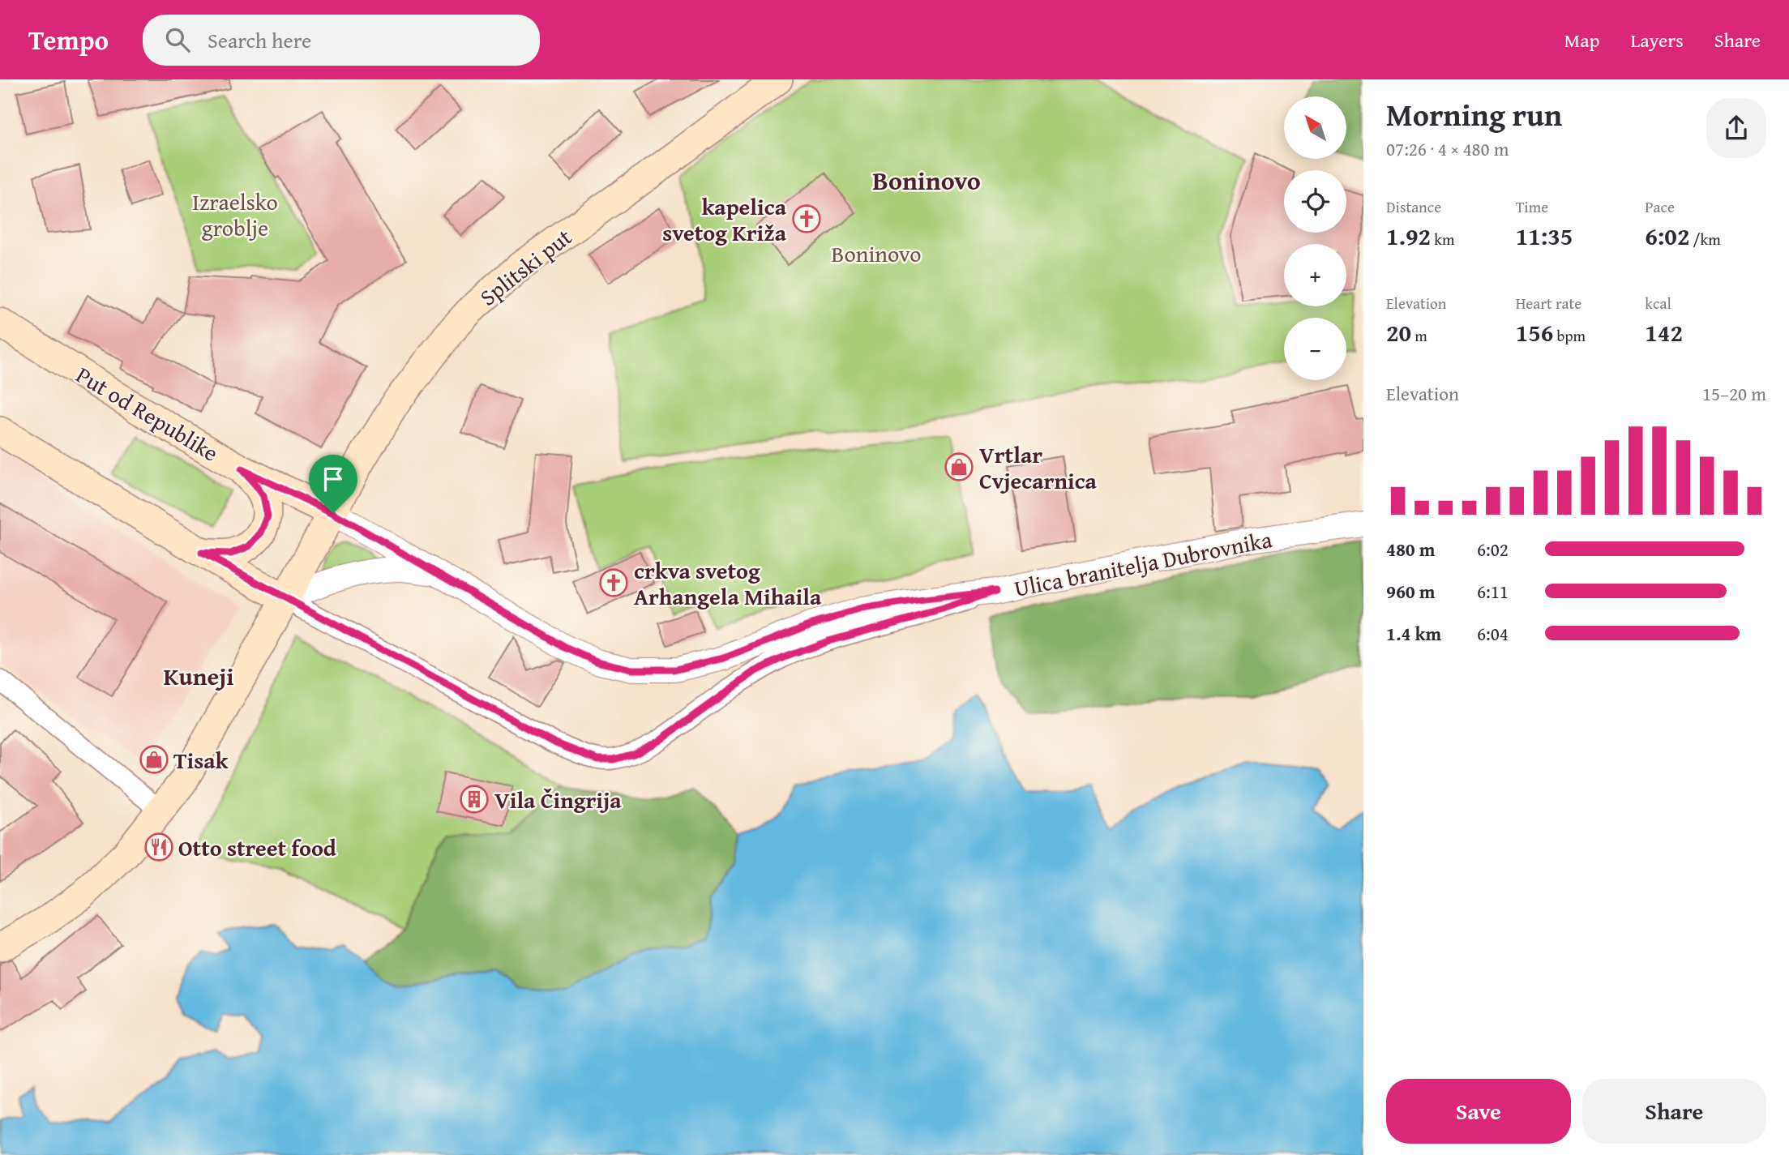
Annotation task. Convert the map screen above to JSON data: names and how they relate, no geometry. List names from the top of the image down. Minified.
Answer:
{"streets":{"main road":["Splitski put","Put od Republike"],"street":["Ulica branitelja Dubrovnika"]},"crossings":[["Splitski put","Put od Republike"],["Splitski put","Ulica branitelja Dubrovnika"],["Put od Republike","Ulica branitelja Dubrovnika"]],"districts":["Boninovo","Kuneji"],"parks":["Izraelsko groblje","Boninovo"],"places":{"church":["kapelica svetog Križa","crkva svetog Arhangela Mihaila"],"shop":["Vrtlar Cvjecarnica","Tisak"],"building":["Vila Čingrija"],"restaurant":["Otto street food"]},"north":"top left","page":{"header":"Tempo","search":"Search here","nav":["Map","Layers","Share"],"heading":["Morning run","07:26 · 4 × 480 m"],"map_buttons":["+","−"],"stats":[["Distance","1.92 km"],["Time","11:35"],["Pace","6:02 /km"],["Elevation","20 m"],["Heart rate","156 bpm"],["kcal","142"]],"chart":["Elevation","15–20 m"],"list":[{"name":"480 m","note":"6:02"},{"name":"960 m","note":"6:11"},{"name":"1.4 km","note":"6:04"}],"buttons":["Save","Share"]}}
